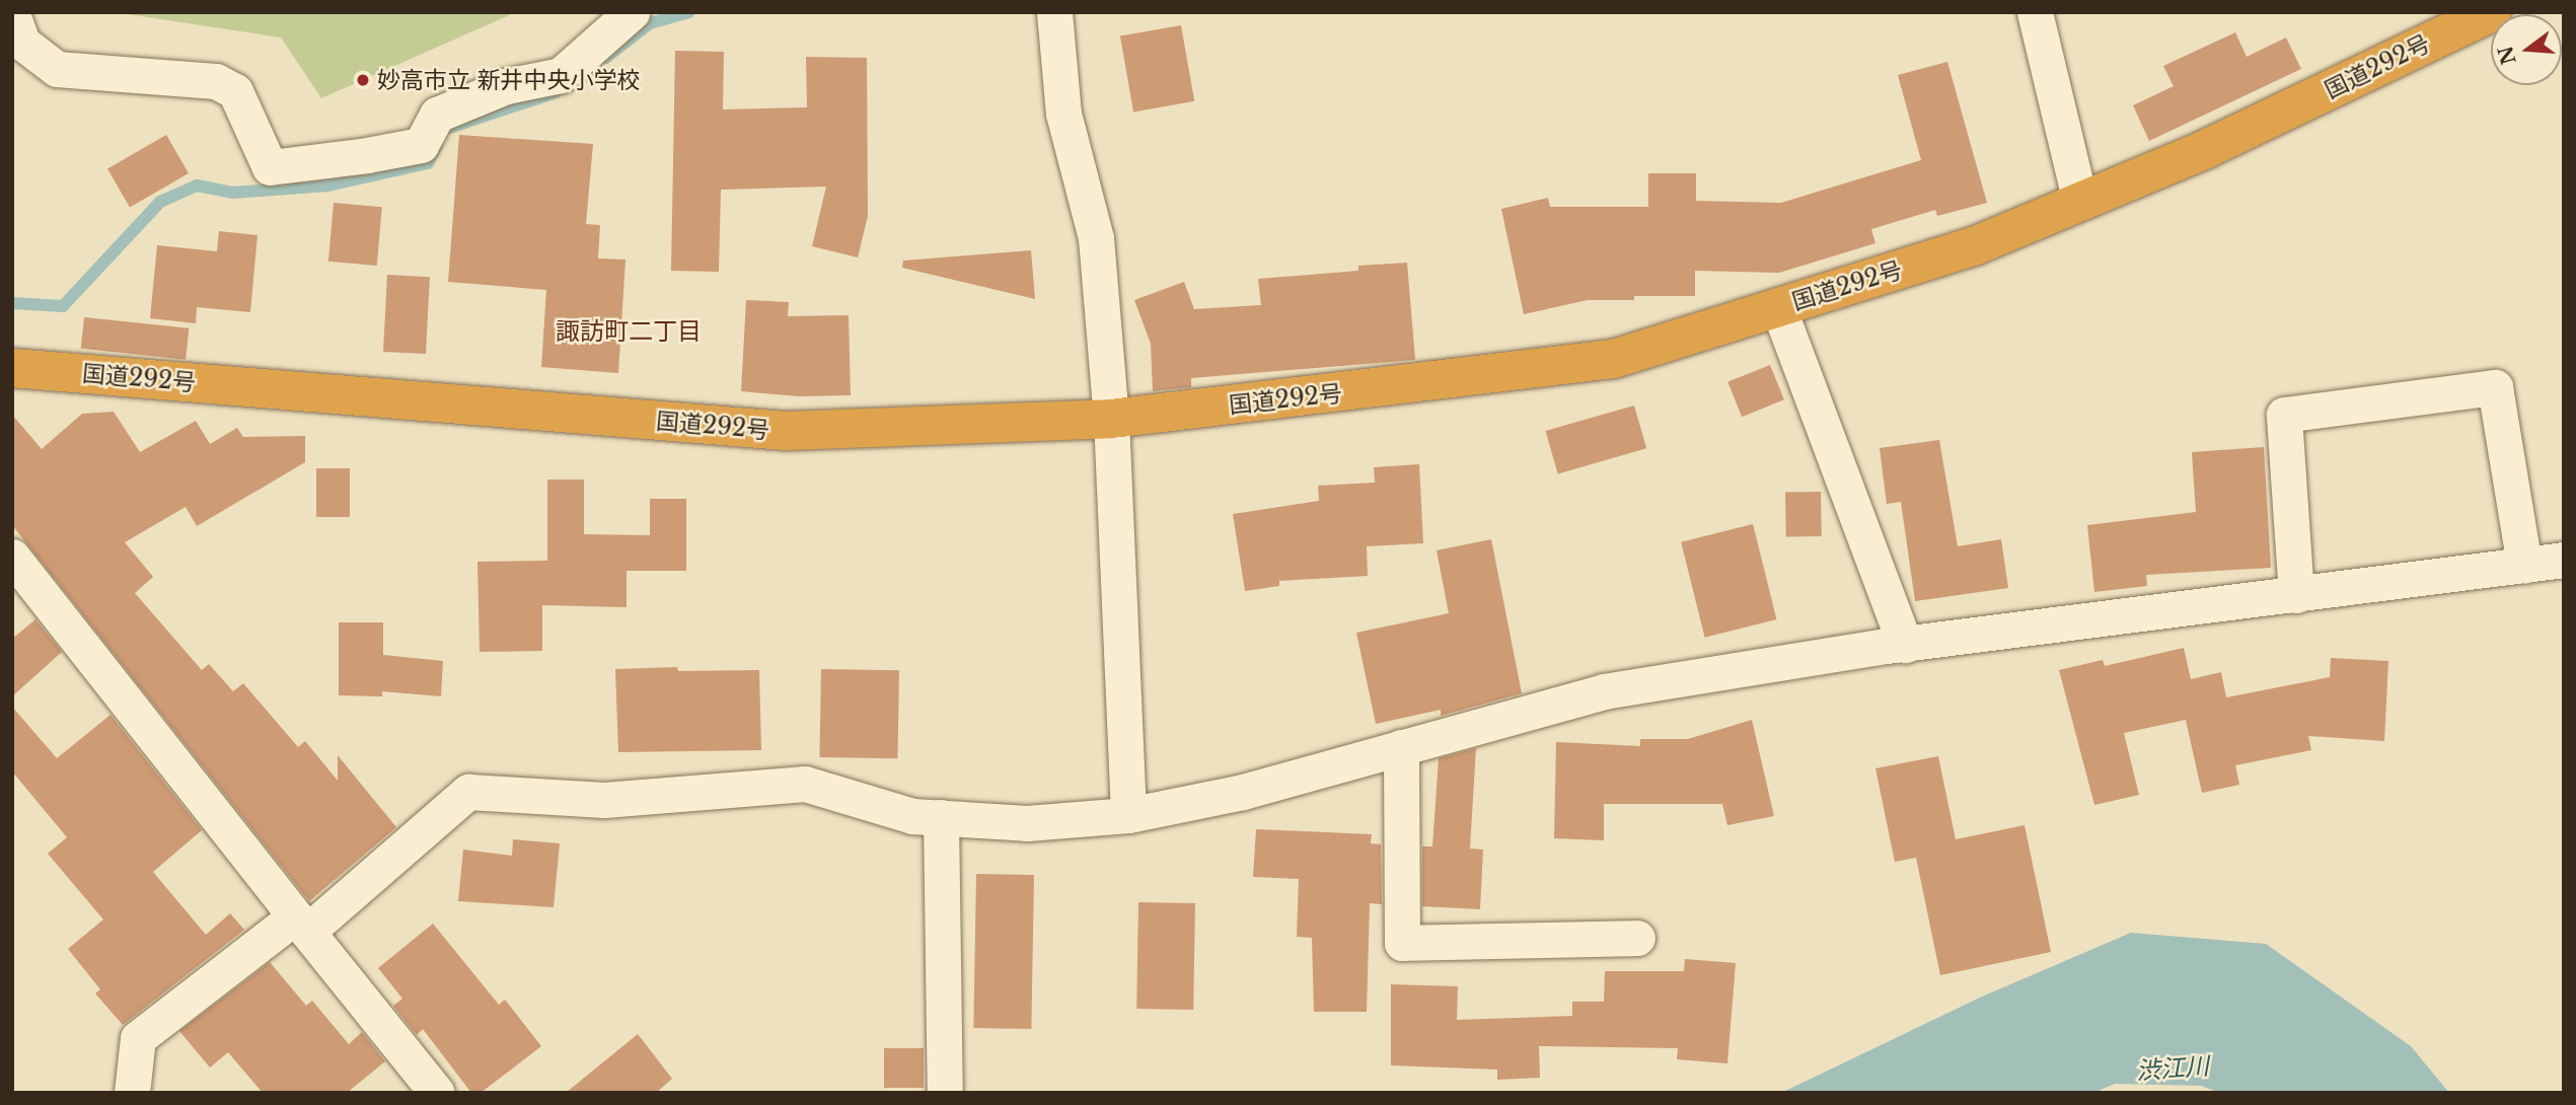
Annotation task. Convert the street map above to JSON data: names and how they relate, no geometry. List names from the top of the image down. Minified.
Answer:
{"streets":{"highway":["国道292号"]},"districts":["諏訪町二丁目"],"water":["渋江川"],"places":["妙高市立 新井中央小学校"],"north":"left"}
